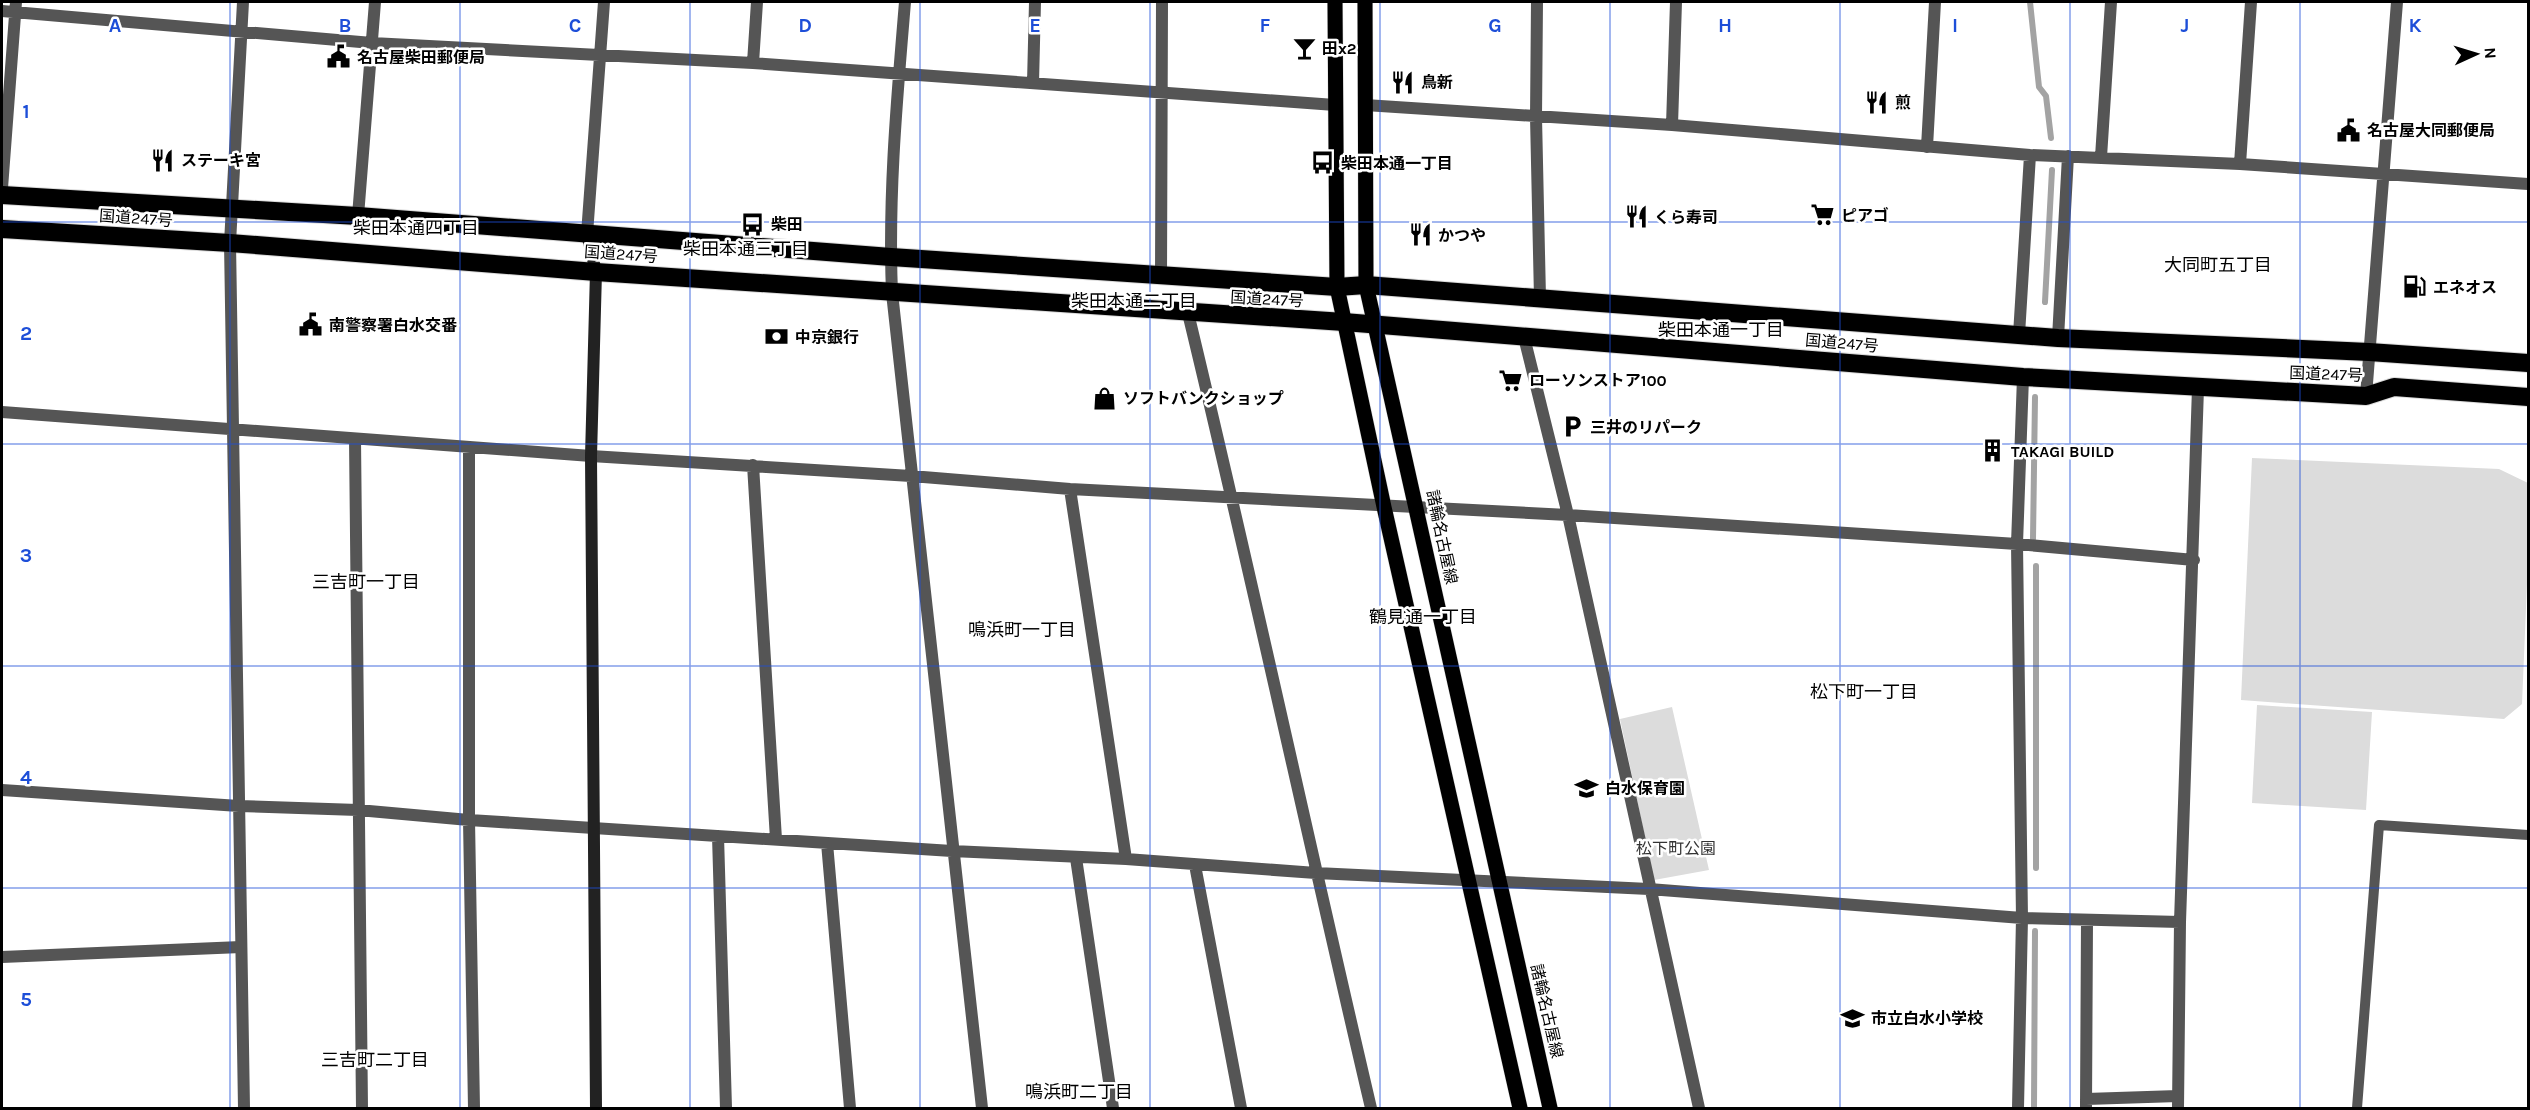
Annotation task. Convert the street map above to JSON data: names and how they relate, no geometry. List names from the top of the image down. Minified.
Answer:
{"streets":{"highway":["国道247号"],"main road":["諸輪名古屋線"]},"crossings":[["国道247号","諸輪名古屋線"]],"districts":["柴田本通四丁目","柴田本通三丁目","大同町五丁目","柴田本通二丁目","柴田本通一丁目","三吉町一丁目","鶴見通一丁目","鳴浜町一丁目","松下町一丁目","三吉町二丁目","鳴浜町二丁目"],"parks":["松下町公園"],"places":{"bar":["田x2"],"public building":["名古屋柴田郵便局","名古屋大同郵便局","南警察署白水交番"],"restaurant":["鳥新","煎","ステーキ宮","くら寿司","かつや"],"bus stop":["柴田本通一丁目","柴田"],"supermarket":["ピアゴ","ローソンストア100"],"fuel station":["エネオス"],"bank":["中京銀行"],"shop":["ソフトバンクショップ"],"parking":["三井のリパーク"],"building":["TAKAGI BUILD"],"school or university":["白水保育園","市立白水小学校"]},"north":"right","grid":{"columns":["A","B","C","D","E","F","G","H","I","J","K"],"rows":["1","2","3","4","5"]}}
